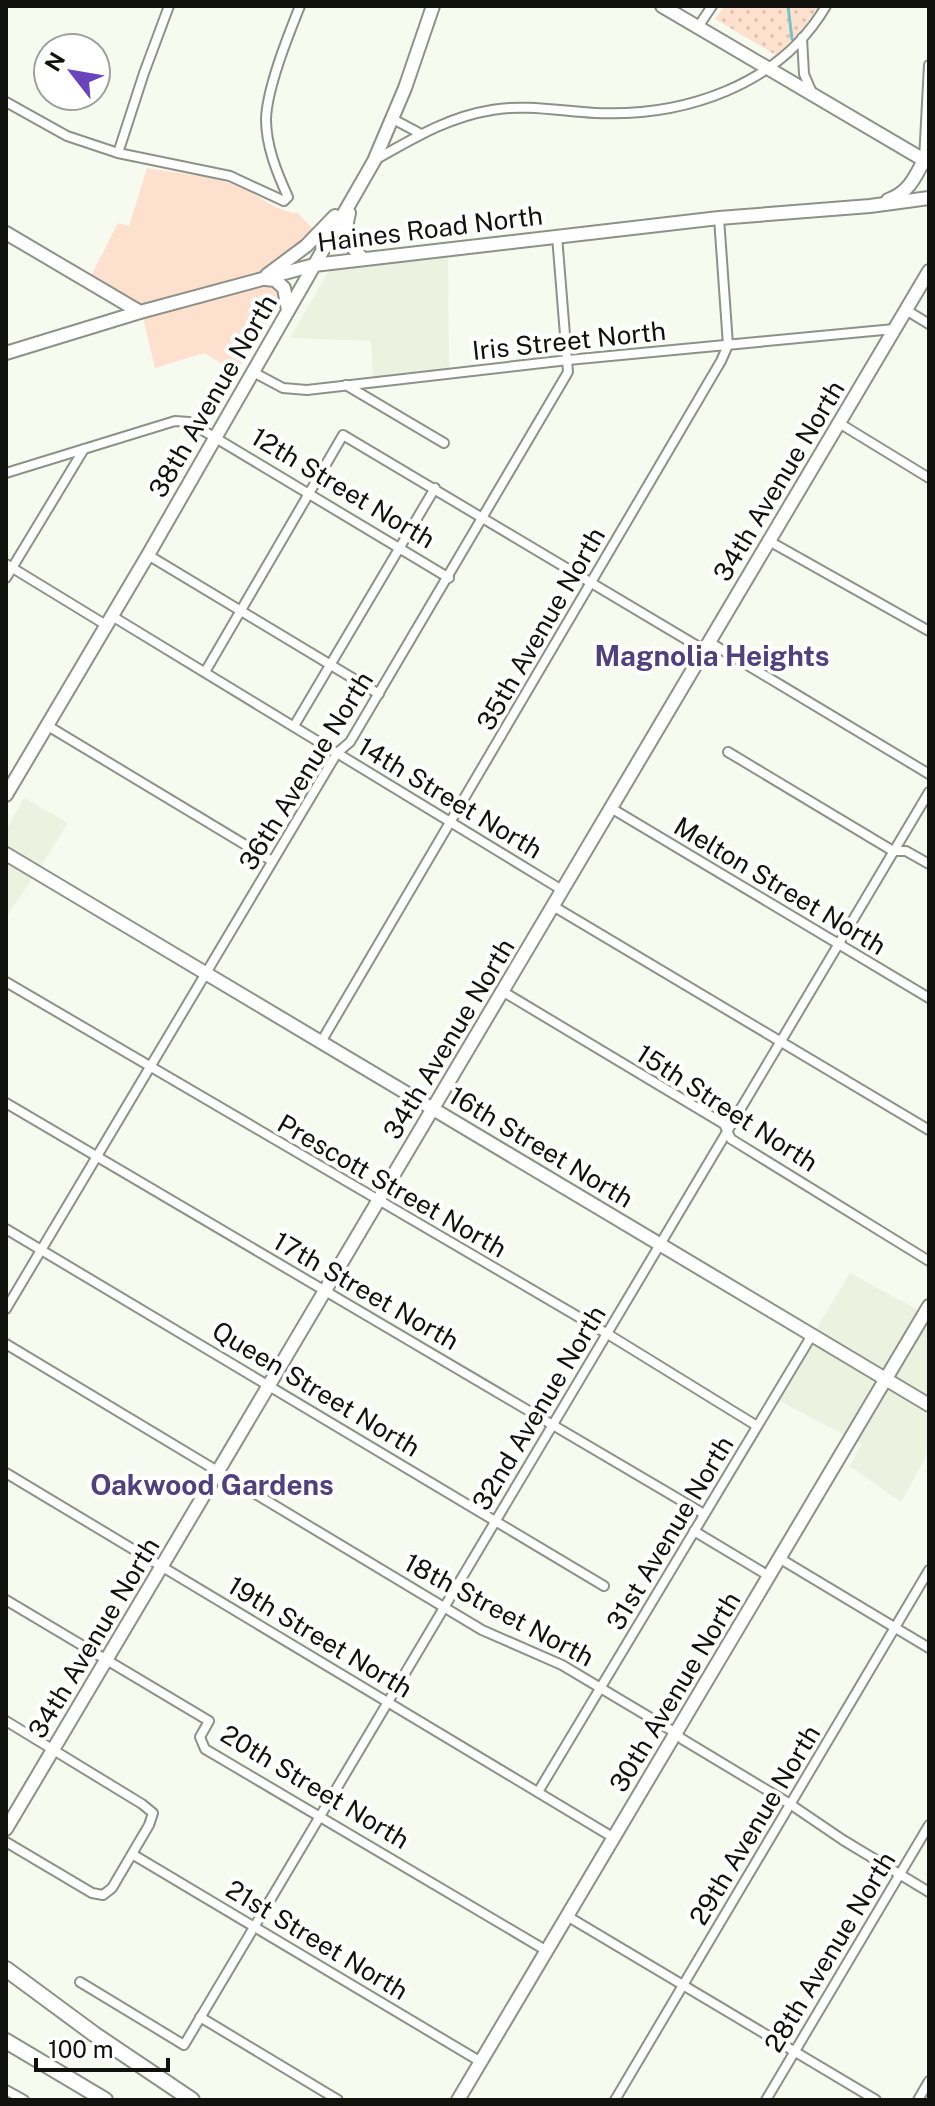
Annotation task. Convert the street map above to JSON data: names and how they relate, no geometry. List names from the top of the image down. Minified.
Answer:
{"streets":{"street":["Haines Road North","Iris Street North","38th Avenue North","34th Avenue North","12th Street North","35th Avenue North","36th Avenue North","14th Street North","Melton Street North","15th Street North","16th Street North","Prescott Street North","17th Street North","Queen Street North","32nd Avenue North","31st Avenue North","18th Street North","19th Street North","30th Avenue North","20th Street North","29th Avenue North","21st Street North","28th Avenue North"]},"crossings":[["Haines Road North","38th Avenue North"],["Haines Road North","36th Avenue North"],["Iris Street North","38th Avenue North"],["Iris Street North","34th Avenue North"],["Iris Street North","35th Avenue North"],["Iris Street North","36th Avenue North"],["38th Avenue North","12th Street North"],["38th Avenue North","14th Street North"],["34th Avenue North","14th Street North"],["34th Avenue North","Melton Street North"],["34th Avenue North","15th Street North"],["34th Avenue North","16th Street North"],["34th Avenue North","Prescott Street North"],["34th Avenue North","17th Street North"],["34th Avenue North","Queen Street North"],["34th Avenue North","18th Street North"],["34th Avenue North","19th Street North"],["34th Avenue North","20th Street North"],["12th Street North","36th Avenue North"],["35th Avenue North","14th Street North"],["35th Avenue North","16th Street North"],["36th Avenue North","14th Street North"],["36th Avenue North","16th Street North"],["36th Avenue North","Prescott Street North"],["36th Avenue North","17th Street North"],["36th Avenue North","Queen Street North"],["Melton Street North","32nd Avenue North"],["15th Street North","32nd Avenue North"],["16th Street North","32nd Avenue North"],["16th Street North","31st Avenue North"],["16th Street North","30th Avenue North"],["Prescott Street North","32nd Avenue North"],["Prescott Street North","31st Avenue North"],["17th Street North","32nd Avenue North"],["17th Street North","31st Avenue North"],["Queen Street North","32nd Avenue North"],["32nd Avenue North","18th Street North"],["32nd Avenue North","19th Street North"],["32nd Avenue North","20th Street North"],["32nd Avenue North","21st Street North"],["31st Avenue North","18th Street North"],["31st Avenue North","19th Street North"],["18th Street North","30th Avenue North"],["18th Street North","29th Avenue North"],["18th Street North","28th Avenue North"],["19th Street North","30th Avenue North"],["30th Avenue North","20th Street North"],["30th Avenue North","21st Street North"]],"districts":["Magnolia Heights","Oakwood Gardens"],"scale_bar":"100 m","north":"top left"}
